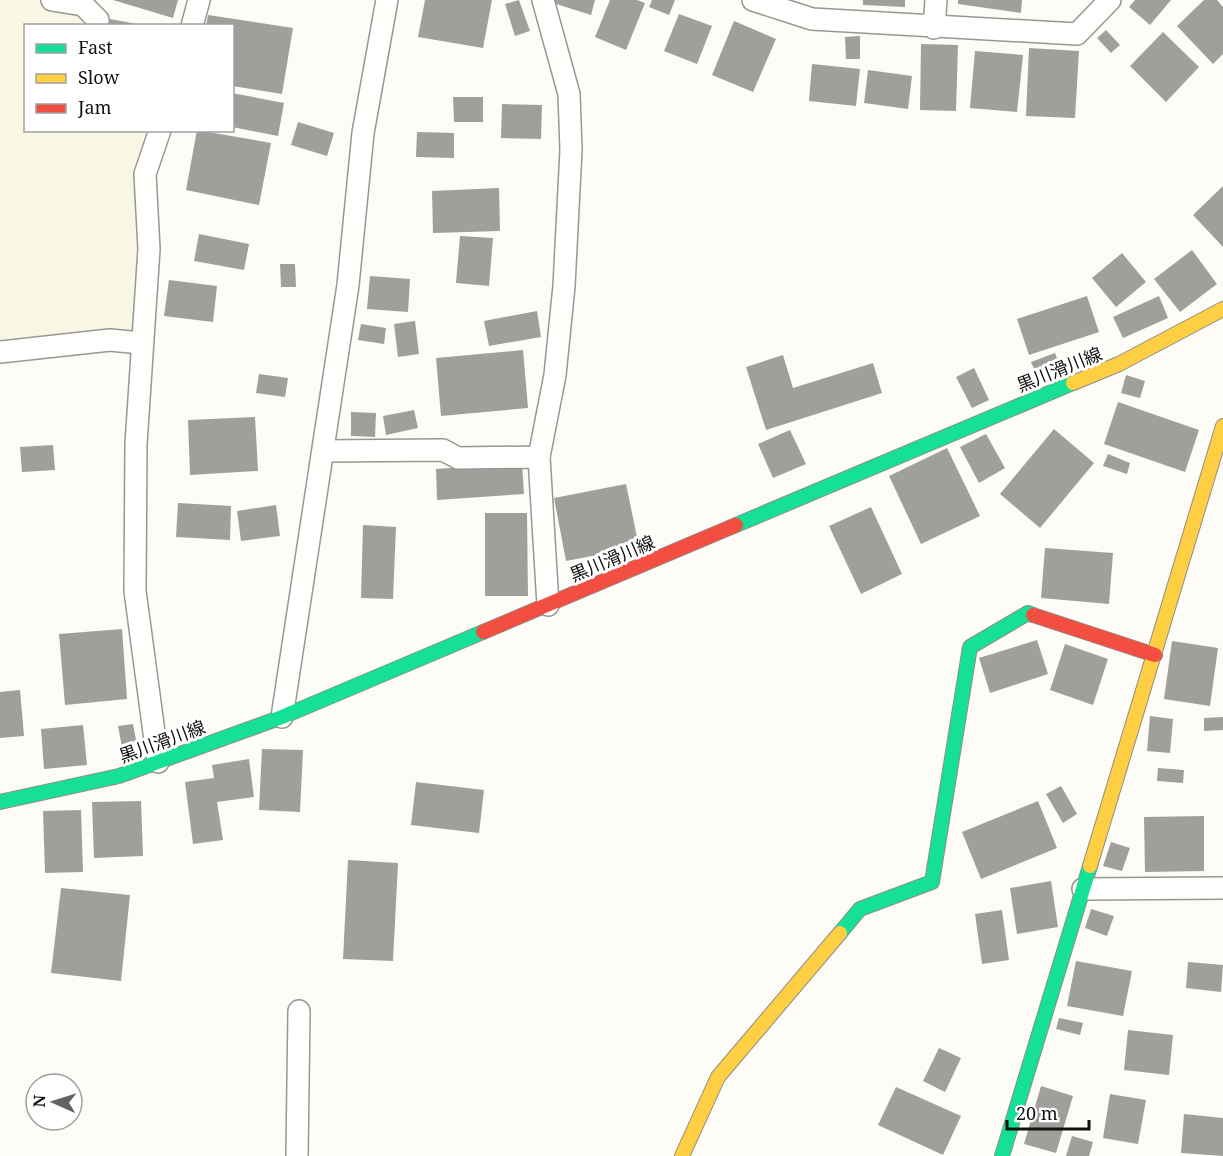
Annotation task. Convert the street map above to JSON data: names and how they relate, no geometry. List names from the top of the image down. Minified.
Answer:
{"streets":{"street":["黒川滑川線"]},"legend":["Fast","Slow","Jam"],"scale_bar":"20 m","north":"left"}
